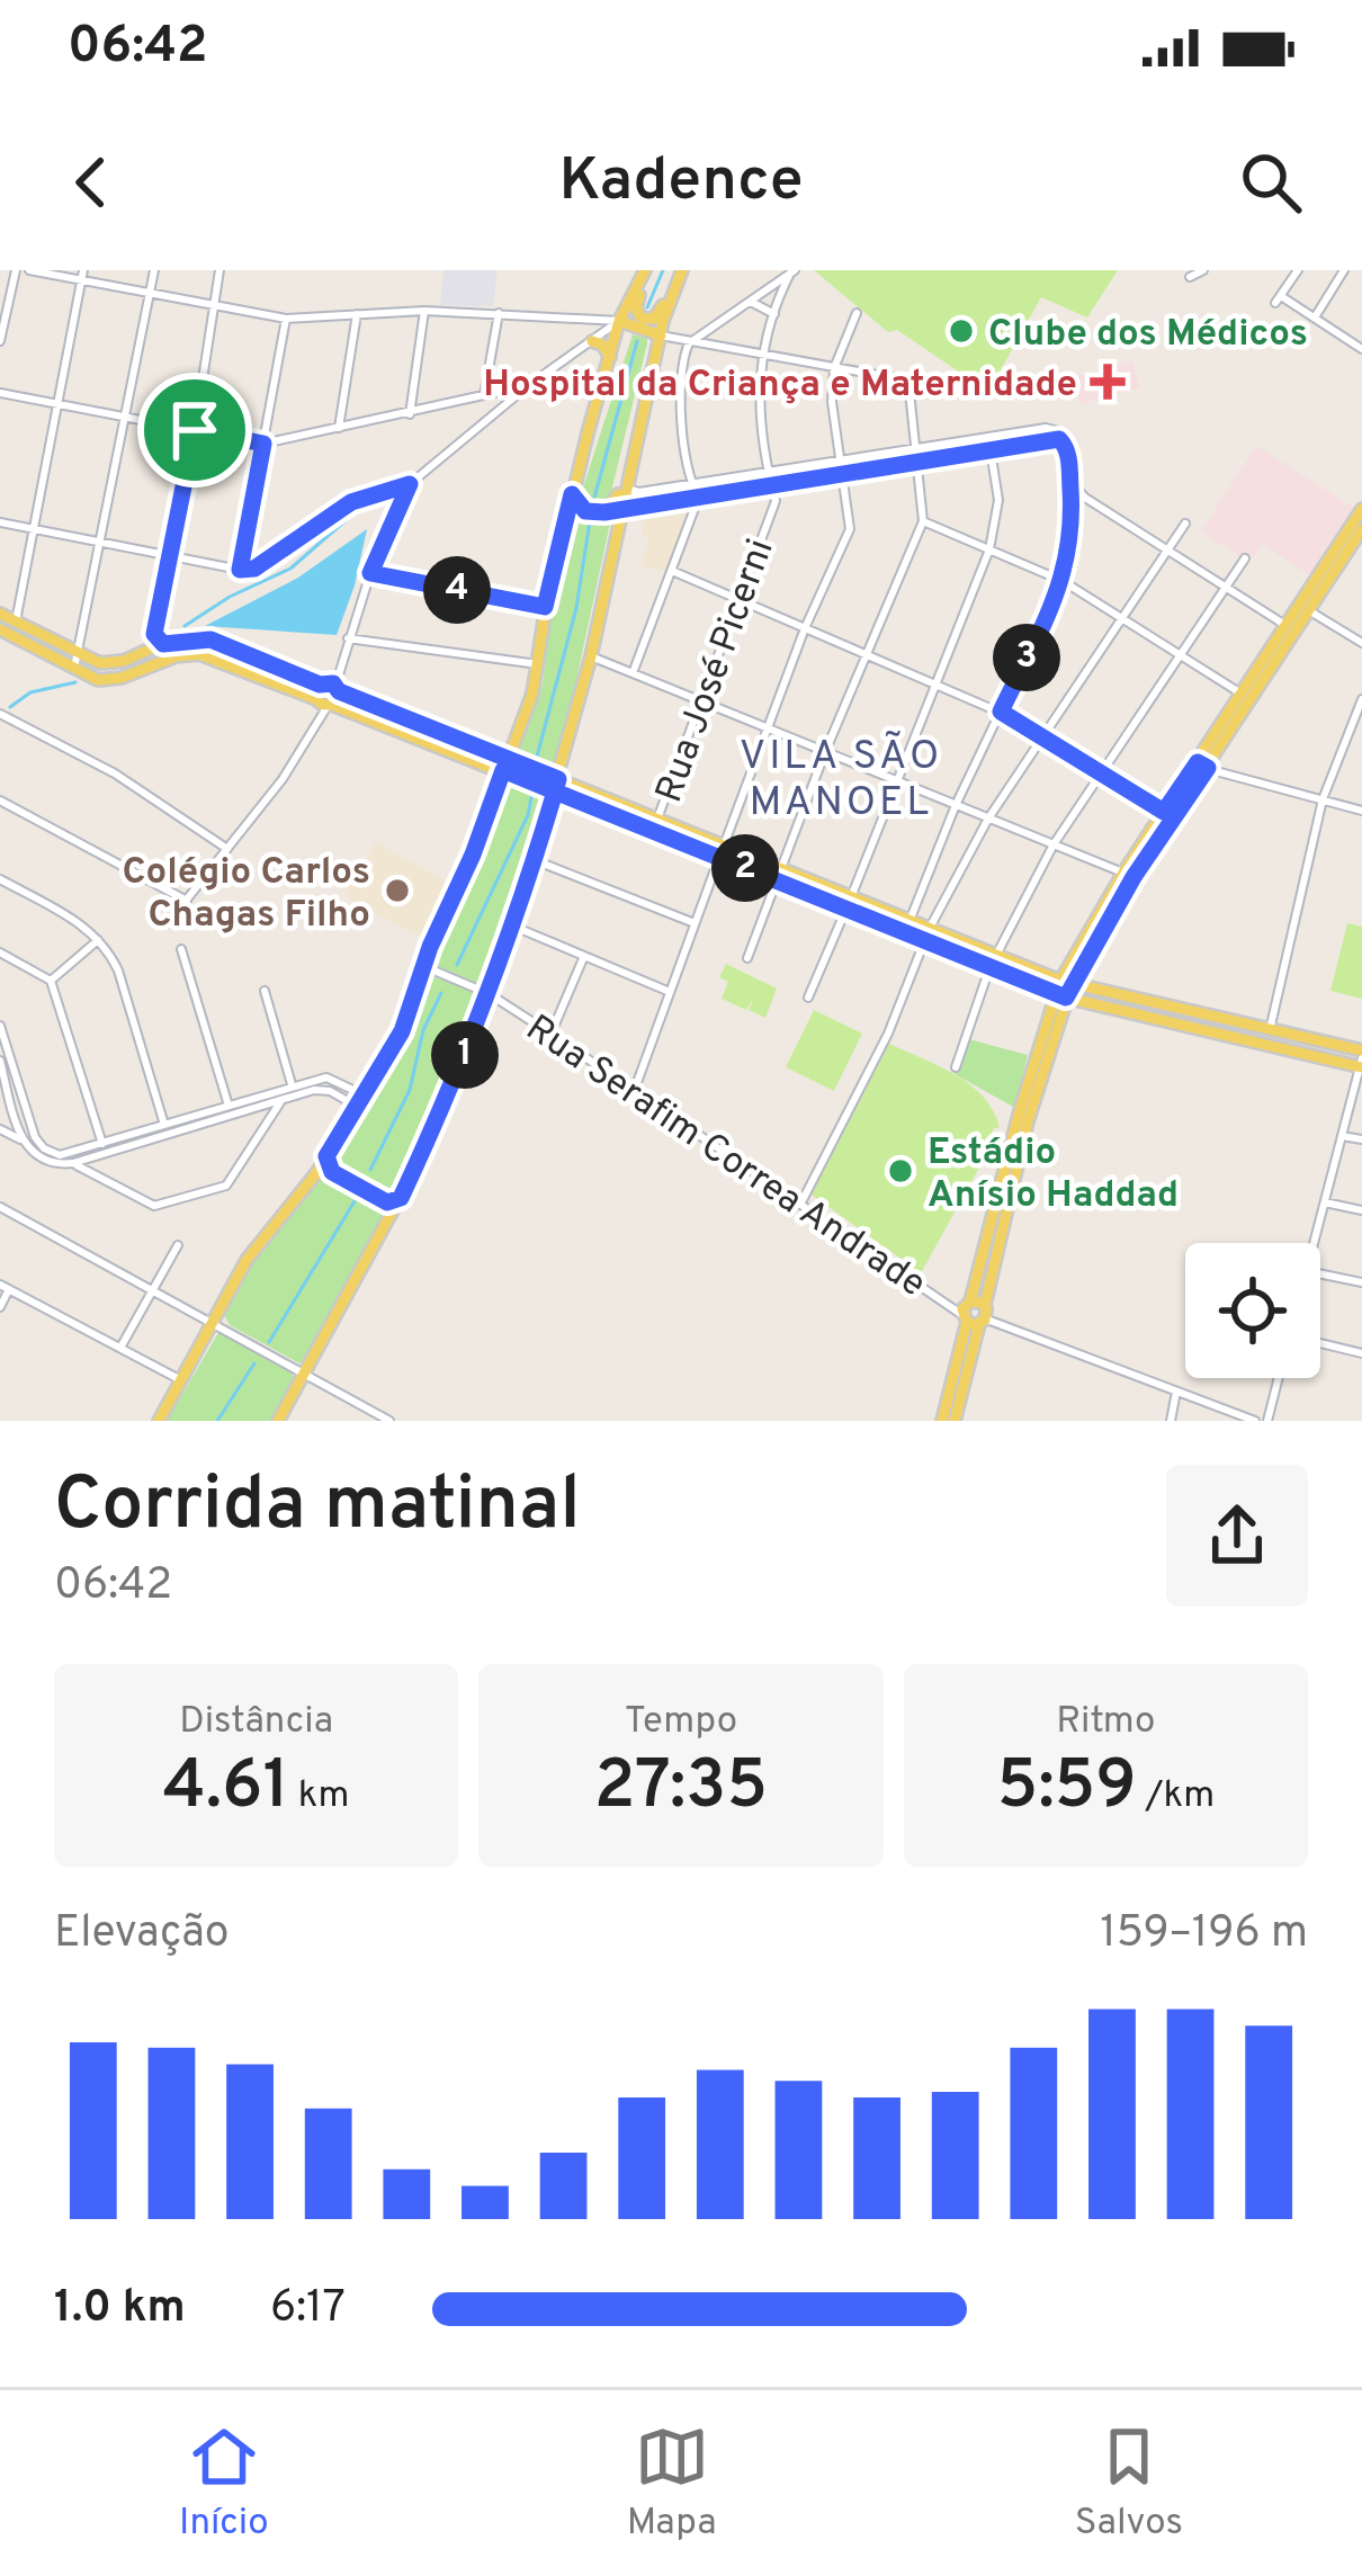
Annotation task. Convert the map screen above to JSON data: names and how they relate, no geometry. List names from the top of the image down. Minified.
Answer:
{"streets":{"street":["Rua José Picerni","Rua Serafim Correa Andrade"]},"districts":["VILA SÃO MANOEL"],"places":{"other":["Clube dos Médicos","Colégio Carlos Chagas Filho","Estádio Anísio Haddad"],"health":["Hospital da Criança e Maternidade"]},"page":{"status":"06:42","header":"Kadence","pins":["4","3","2","1"],"heading":["Corrida matinal","06:42"],"stats":[["Distância","4.61 km"],["Tempo","27:35"],["Ritmo","5:59 /km"]],"chart":["Elevação","159–196 m"],"list":[{"name":"1.0 km","note":"6:17"}],"tabs":["Início","Mapa","Salvos"]}}
